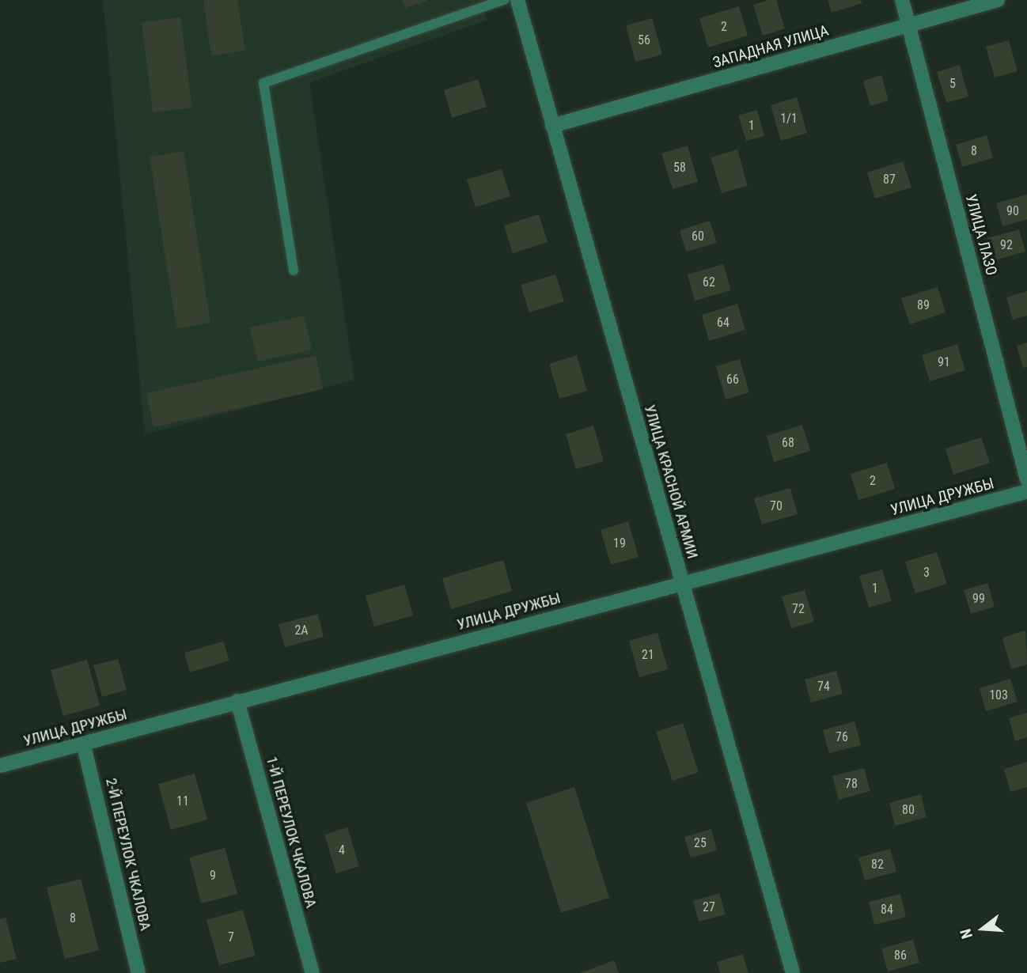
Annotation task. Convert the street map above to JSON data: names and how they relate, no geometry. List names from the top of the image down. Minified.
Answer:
{"streets":{"street":["ЗАПАДНАЯ УЛИЦА","УЛИЦА ЛАЗО","УЛИЦА КРАСНОЙ АРМИИ","УЛИЦА ДРУЖБЫ","1-Й ПЕРЕУЛОК ЧКАЛОВА","2-Й ПЕРЕУЛОК ЧКАЛОВА"]},"crossings":[["ЗАПАДНАЯ УЛИЦА","УЛИЦА ЛАЗО"],["ЗАПАДНАЯ УЛИЦА","УЛИЦА КРАСНОЙ АРМИИ"],["УЛИЦА КРАСНОЙ АРМИИ","УЛИЦА ДРУЖБЫ"],["УЛИЦА ДРУЖБЫ","1-Й ПЕРЕУЛОК ЧКАЛОВА"],["УЛИЦА ДРУЖБЫ","2-Й ПЕРЕУЛОК ЧКАЛОВА"]],"house_numbers":["2","56","5","1/1","1","8","58","87","90","60","92","62","89","64","91","66","68","2","70","19","3","1","99","72","2А","21","74","103","76","78","11","80","25","4","82","9","27","84","8","7","86"],"north":"left"}
